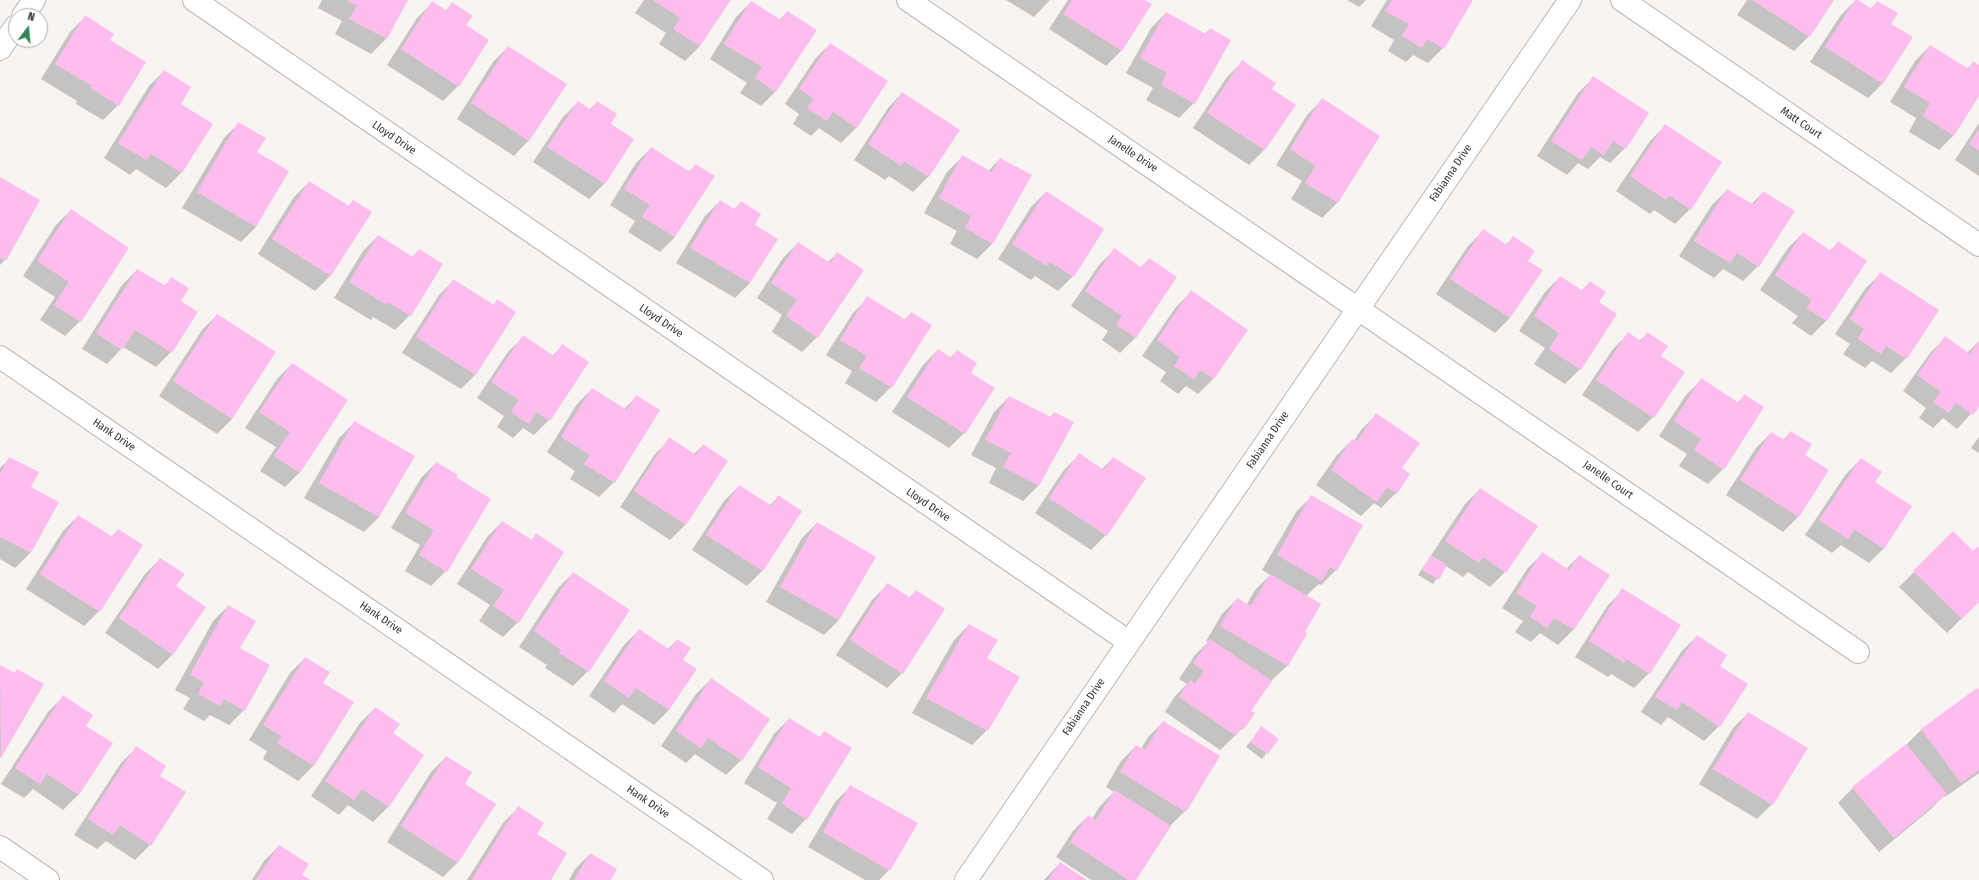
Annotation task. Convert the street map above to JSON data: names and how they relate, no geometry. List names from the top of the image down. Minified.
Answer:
{"streets":{"street":["Matt Court","Lloyd Drive","Janelle Drive","Fabianna Drive","Hank Drive","Janelle Court"]},"crossings":[["Lloyd Drive","Fabianna Drive"],["Janelle Drive","Fabianna Drive"],["Janelle Drive","Janelle Court"],["Fabianna Drive","Janelle Court"]],"north":"top"}
